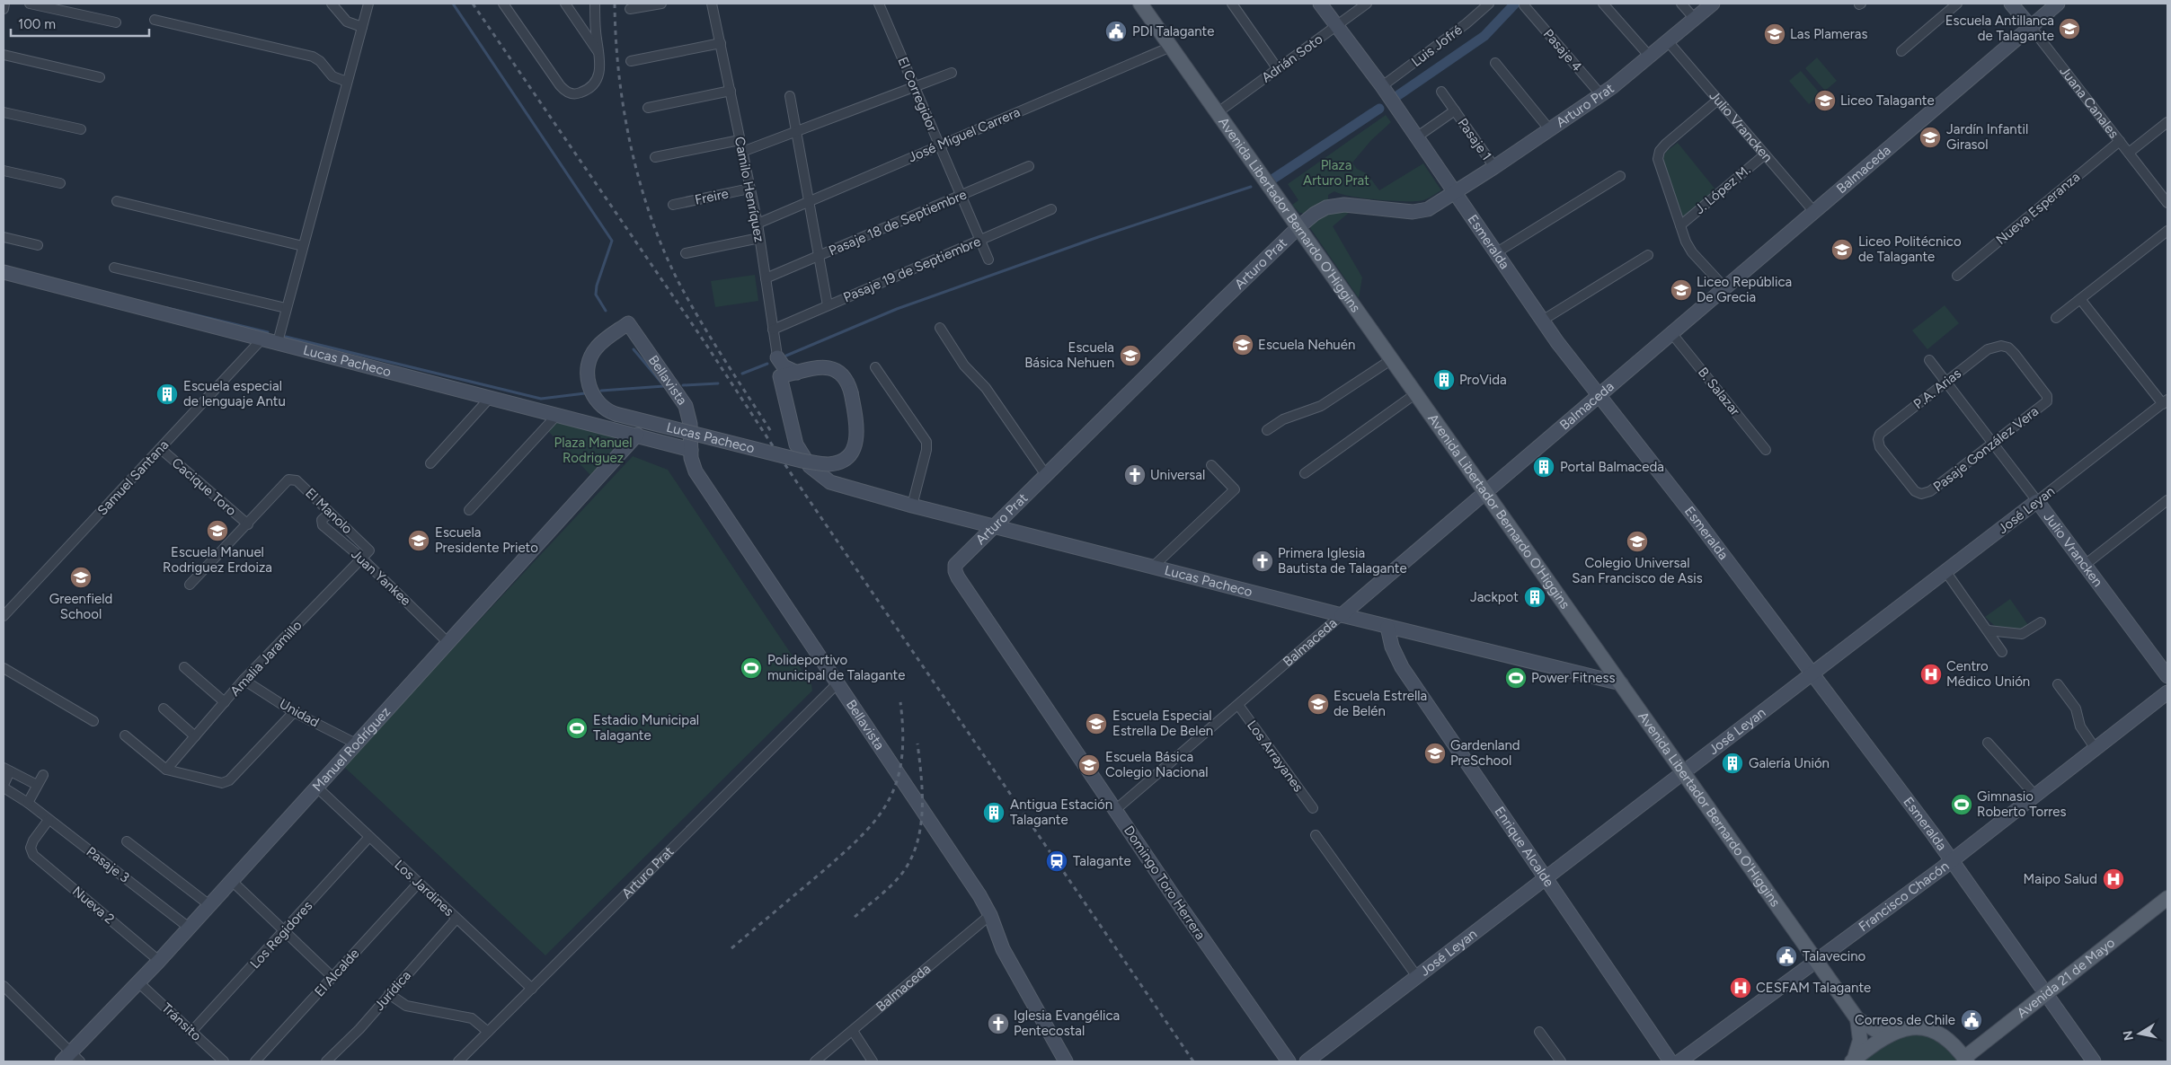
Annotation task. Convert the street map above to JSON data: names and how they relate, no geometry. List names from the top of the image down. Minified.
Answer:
{"streets":{"main road":["Avenida Libertador Bernardo O'Higgins","Avenida 21 de Mayo"],"street":["Luis Jofré","Pasaje 4","Adrián Soto","El Corregidor","Juana Canales","Arturo Prat","Julio Vrancken","José Miguel Carrera","Pasaje 1","Balmaceda","Camilo Henríquez","J. López M.","Freire","Nueva Esperanza","Pasaje 18 de Septiembre","Esmeralda","Pasaje 19 de Septiembre","Lucas Pacheco","Bellavista","P.A. Arias","B. Salazar","Pasaje González Vera","Samuel Santana","Cacique Toro","José Leyan","El Manolo","Juan Yankee","Amalia Jaramillo","Unidad","Manuel Rodríguez","Los Arrayanes","Enrique Alcalde","Pasaje 3","Domingo Toro Herrera","Los Jardines","Francisco Chacón","Nueva 2","Los Regidores","El Alcalde","Jurídica","Tránsito"]},"crossings":[["Luis Jofré","Esmeralda"],["Pasaje 4","Arturo Prat"],["Adrián Soto","Avenida Libertador Bernardo O'Higgins"],["Adrián Soto","Esmeralda"],["El Corregidor","José Miguel Carrera"],["El Corregidor","Pasaje 18 de Septiembre"],["El Corregidor","Pasaje 19 de Septiembre"],["Juana Canales","Balmaceda"],["Juana Canales","Nueva Esperanza"],["Arturo Prat","Julio Vrancken"],["Arturo Prat","Pasaje 1"],["Arturo Prat","Avenida Libertador Bernardo O'Higgins"],["Arturo Prat","Esmeralda"],["Arturo Prat","Lucas Pacheco"],["Arturo Prat","Bellavista"],["Arturo Prat","Domingo Toro Herrera"],["Arturo Prat","Los Jardines"],["Julio Vrancken","Balmaceda"],["Julio Vrancken","J. López M."],["Julio Vrancken","P.A. Arias"],["Julio Vrancken","Pasaje González Vera"],["Julio Vrancken","José Leyan"],["José Miguel Carrera","Camilo Henríquez"],["José Miguel Carrera","Avenida Libertador Bernardo O'Higgins"],["Pasaje 1","Esmeralda"],["Balmaceda","Avenida Libertador Bernardo O'Higgins"],["Balmaceda","Esmeralda"],["Balmaceda","Lucas Pacheco"],["Balmaceda","Bellavista"],["Balmaceda","B. Salazar"],["Balmaceda","Los Arrayanes"],["Balmaceda","Domingo Toro Herrera"],["Camilo Henríquez","Freire"],["Camilo Henríquez","Pasaje 18 de Septiembre"],["Camilo Henríquez","Pasaje 19 de Septiembre"],["Camilo Henríquez","Lucas Pacheco"],["Avenida Libertador Bernardo O'Higgins","Lucas Pacheco"],["Avenida Libertador Bernardo O'Higgins","José Leyan"],["Avenida Libertador Bernardo O'Higgins","Francisco Chacón"],["Avenida Libertador Bernardo O'Higgins","Avenida 21 de Mayo"],["Esmeralda","José Leyan"],["Esmeralda","Francisco Chacón"],["Esmeralda","Avenida 21 de Mayo"],["Lucas Pacheco","Bellavista"],["Lucas Pacheco","Samuel Santana"],["Lucas Pacheco","Manuel Rodríguez"],["Lucas Pacheco","Enrique Alcalde"],["P.A. Arias","Pasaje González Vera"],["Samuel Santana","Cacique Toro"],["Cacique Toro","El Manolo"],["José Leyan","Enrique Alcalde"],["El Manolo","Juan Yankee"],["El Manolo","Amalia Jaramillo"],["Juan Yankee","Amalia Jaramillo"],["Juan Yankee","Manuel Rodríguez"],["Amalia Jaramillo","Unidad"],["Unidad","Manuel Rodríguez"],["Manuel Rodríguez","Pasaje 3"],["Manuel Rodríguez","Los Jardines"],["Manuel Rodríguez","Nueva 2"],["Manuel Rodríguez","Tránsito"],["Pasaje 3","Nueva 2"],["Los Jardines","Los Regidores"],["Los Jardines","El Alcalde"],["Los Jardines","Jurídica"],["Los Regidores","Tránsito"]],"parks":["Plaza Arturo Prat","Plaza Manuel Rodriguez"],"places":{"school or university":["Escuela Antillanca de Talagante","Las Plameras","Liceo Talagante","Jardín Infantil Girasol","Liceo Politécnico de Talagante","Liceo República De Grecia","Escuela Nehuén","Escuela Básica Nehuen","Escuela Manuel Rodriguez Erdoiza","Escuela Presidente Prieto","Colegio Universal San Francisco de Asis","Greenfield School","Escuela Estrella de Belén","Escuela Especial Estrella De Belen","Gardenland PreSchool","Escuela Básica Colegio Nacional"],"public building":["PDI Talagante","Talavecino","Correos de Chile"],"building":["ProVida","Escuela especial de lenguaje Antu","Portal Balmaceda","Jackpot","Galería Unión","Antigua Estación Talagante"],"church":["Universal","Primera Iglesia Bautista de Talagante","Iglesia Evangélica Pentecostal"],"sports":["Polideportivo municipal de Talagante","Power Fitness","Estadio Municipal Talagante","Gimnasio Roberto Torres"],"hospital":["Centro Médico Unión","Maipo Salud","CESFAM Talagante"],"station":["Talagante"]},"scale_bar":"100 m","north":"left"}
